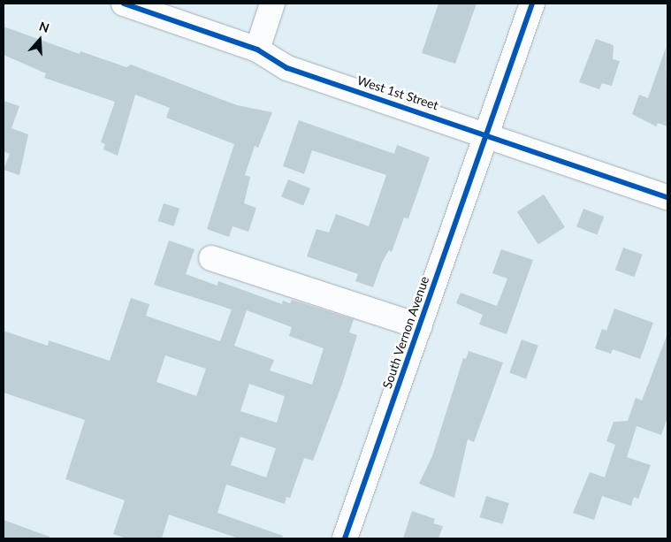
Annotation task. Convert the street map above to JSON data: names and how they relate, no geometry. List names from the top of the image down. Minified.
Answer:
{"streets":{"street":["West 1st Street","South Vernon Avenue"]},"crossings":[["West 1st Street","South Vernon Avenue"]],"north":"top"}
